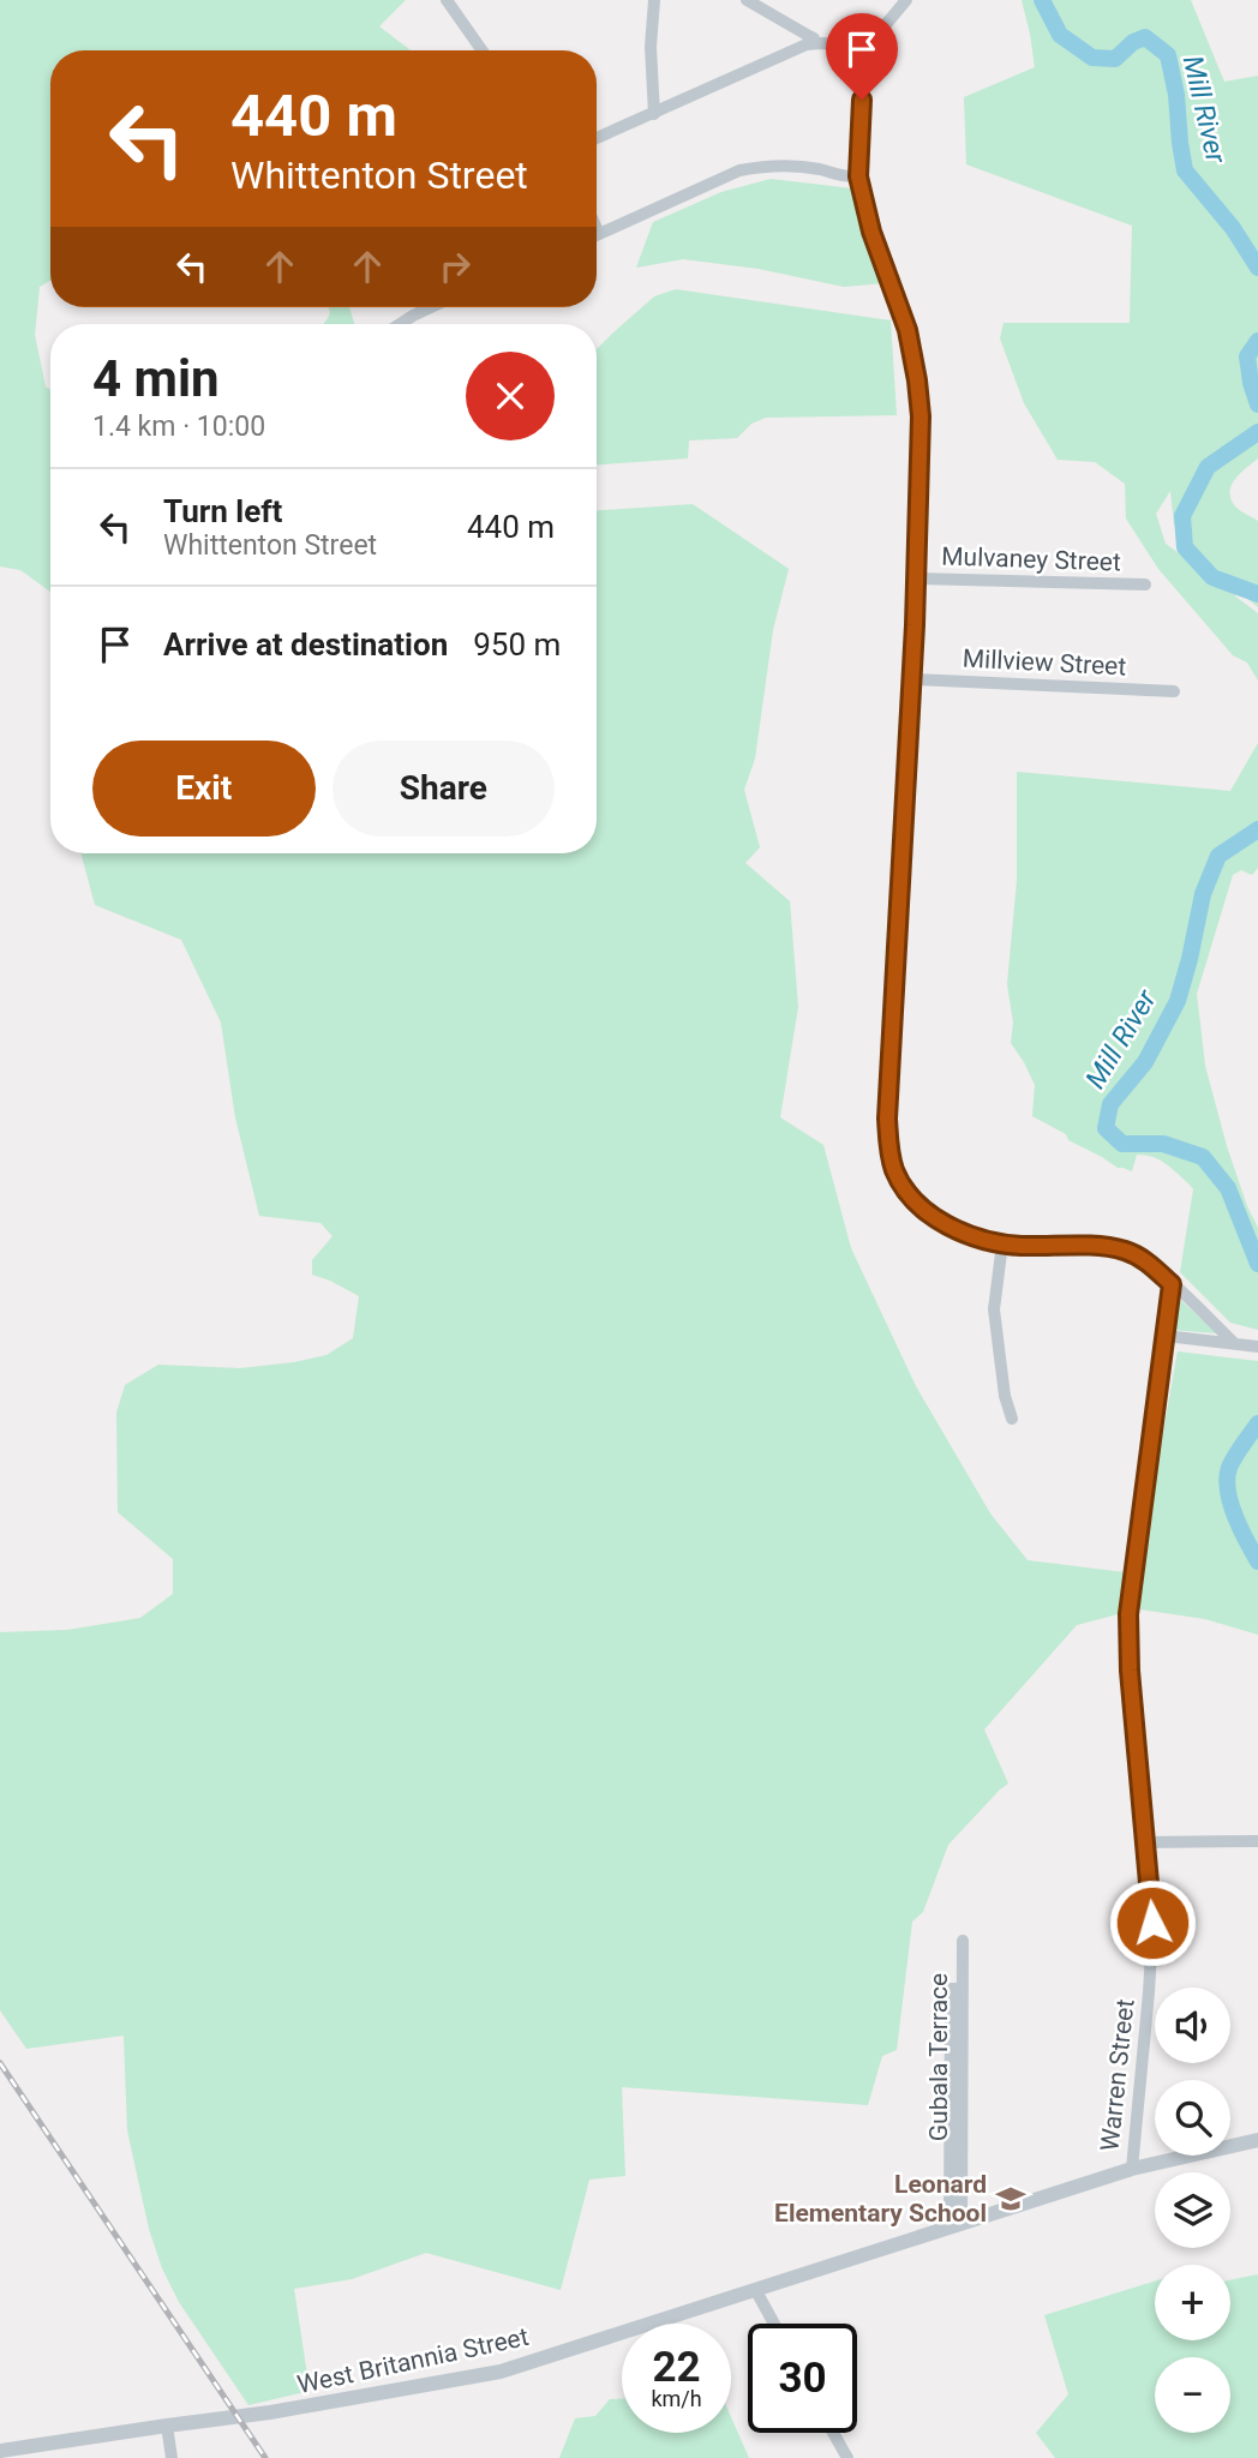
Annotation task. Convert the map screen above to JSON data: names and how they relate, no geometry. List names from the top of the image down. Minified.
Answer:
{"streets":{"street":["Mulvaney Street","Millview Street","Gubala Terrace","Warren Street","West Britannia Street"]},"crossings":[["Gubala Terrace","West Britannia Street"],["Warren Street","West Britannia Street"]],"water":["Mill River"],"places":{"school or university":["Leonard Elementary School"]},"page":{"turn":["440 m","Whittenton Street"],"heading":["4 min","1.4 km · 10:00"],"list":[{"name":"Turn left","note":"Whittenton Street","value":"440 m"},{"name":"Arrive at destination","value":"950 m"}],"buttons":["Exit","Share"],"map_buttons":["+","−"],"speed":"22 km/h","limit":"30"}}
